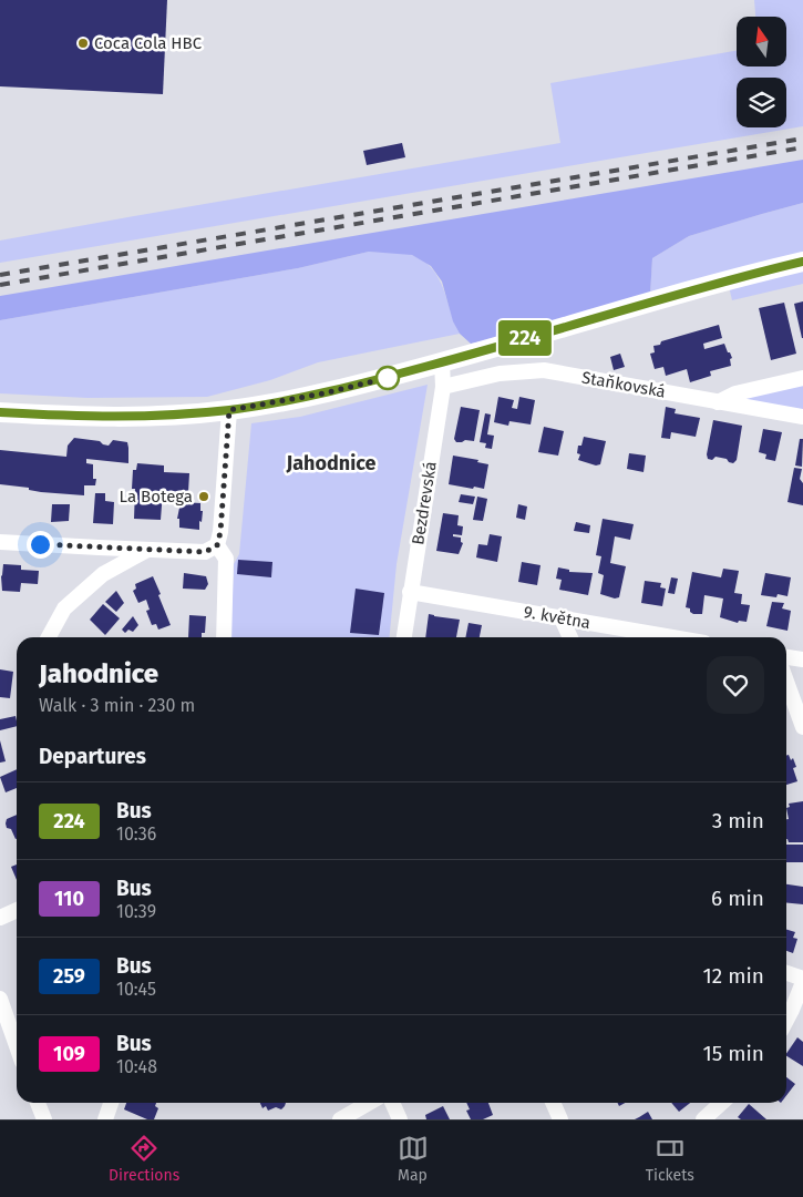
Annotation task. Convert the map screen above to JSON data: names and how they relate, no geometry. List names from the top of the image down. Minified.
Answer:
{"streets":{"street":["Staňkovská","Bezdrevská","9. května"]},"crossings":[["Staňkovská","Bezdrevská"],["Bezdrevská","9. května"]],"districts":["Jahodnice"],"places":["Coca Cola HBC","La Botega"],"lines":["bus line 224"],"north":"top","page":{"on_map":"224","heading":[["Jahodnice","Walk · 3 min · 230 m"],"Departures"],"list":[{"mark":"224","name":"Bus","note":"10:36","value":"3 min"},{"mark":"110","name":"Bus","note":"10:39","value":"6 min"},{"mark":"259","name":"Bus","note":"10:45","value":"12 min"},{"mark":"109","name":"Bus","note":"10:48","value":"15 min"}],"tabs":["Directions","Map","Tickets"]}}
